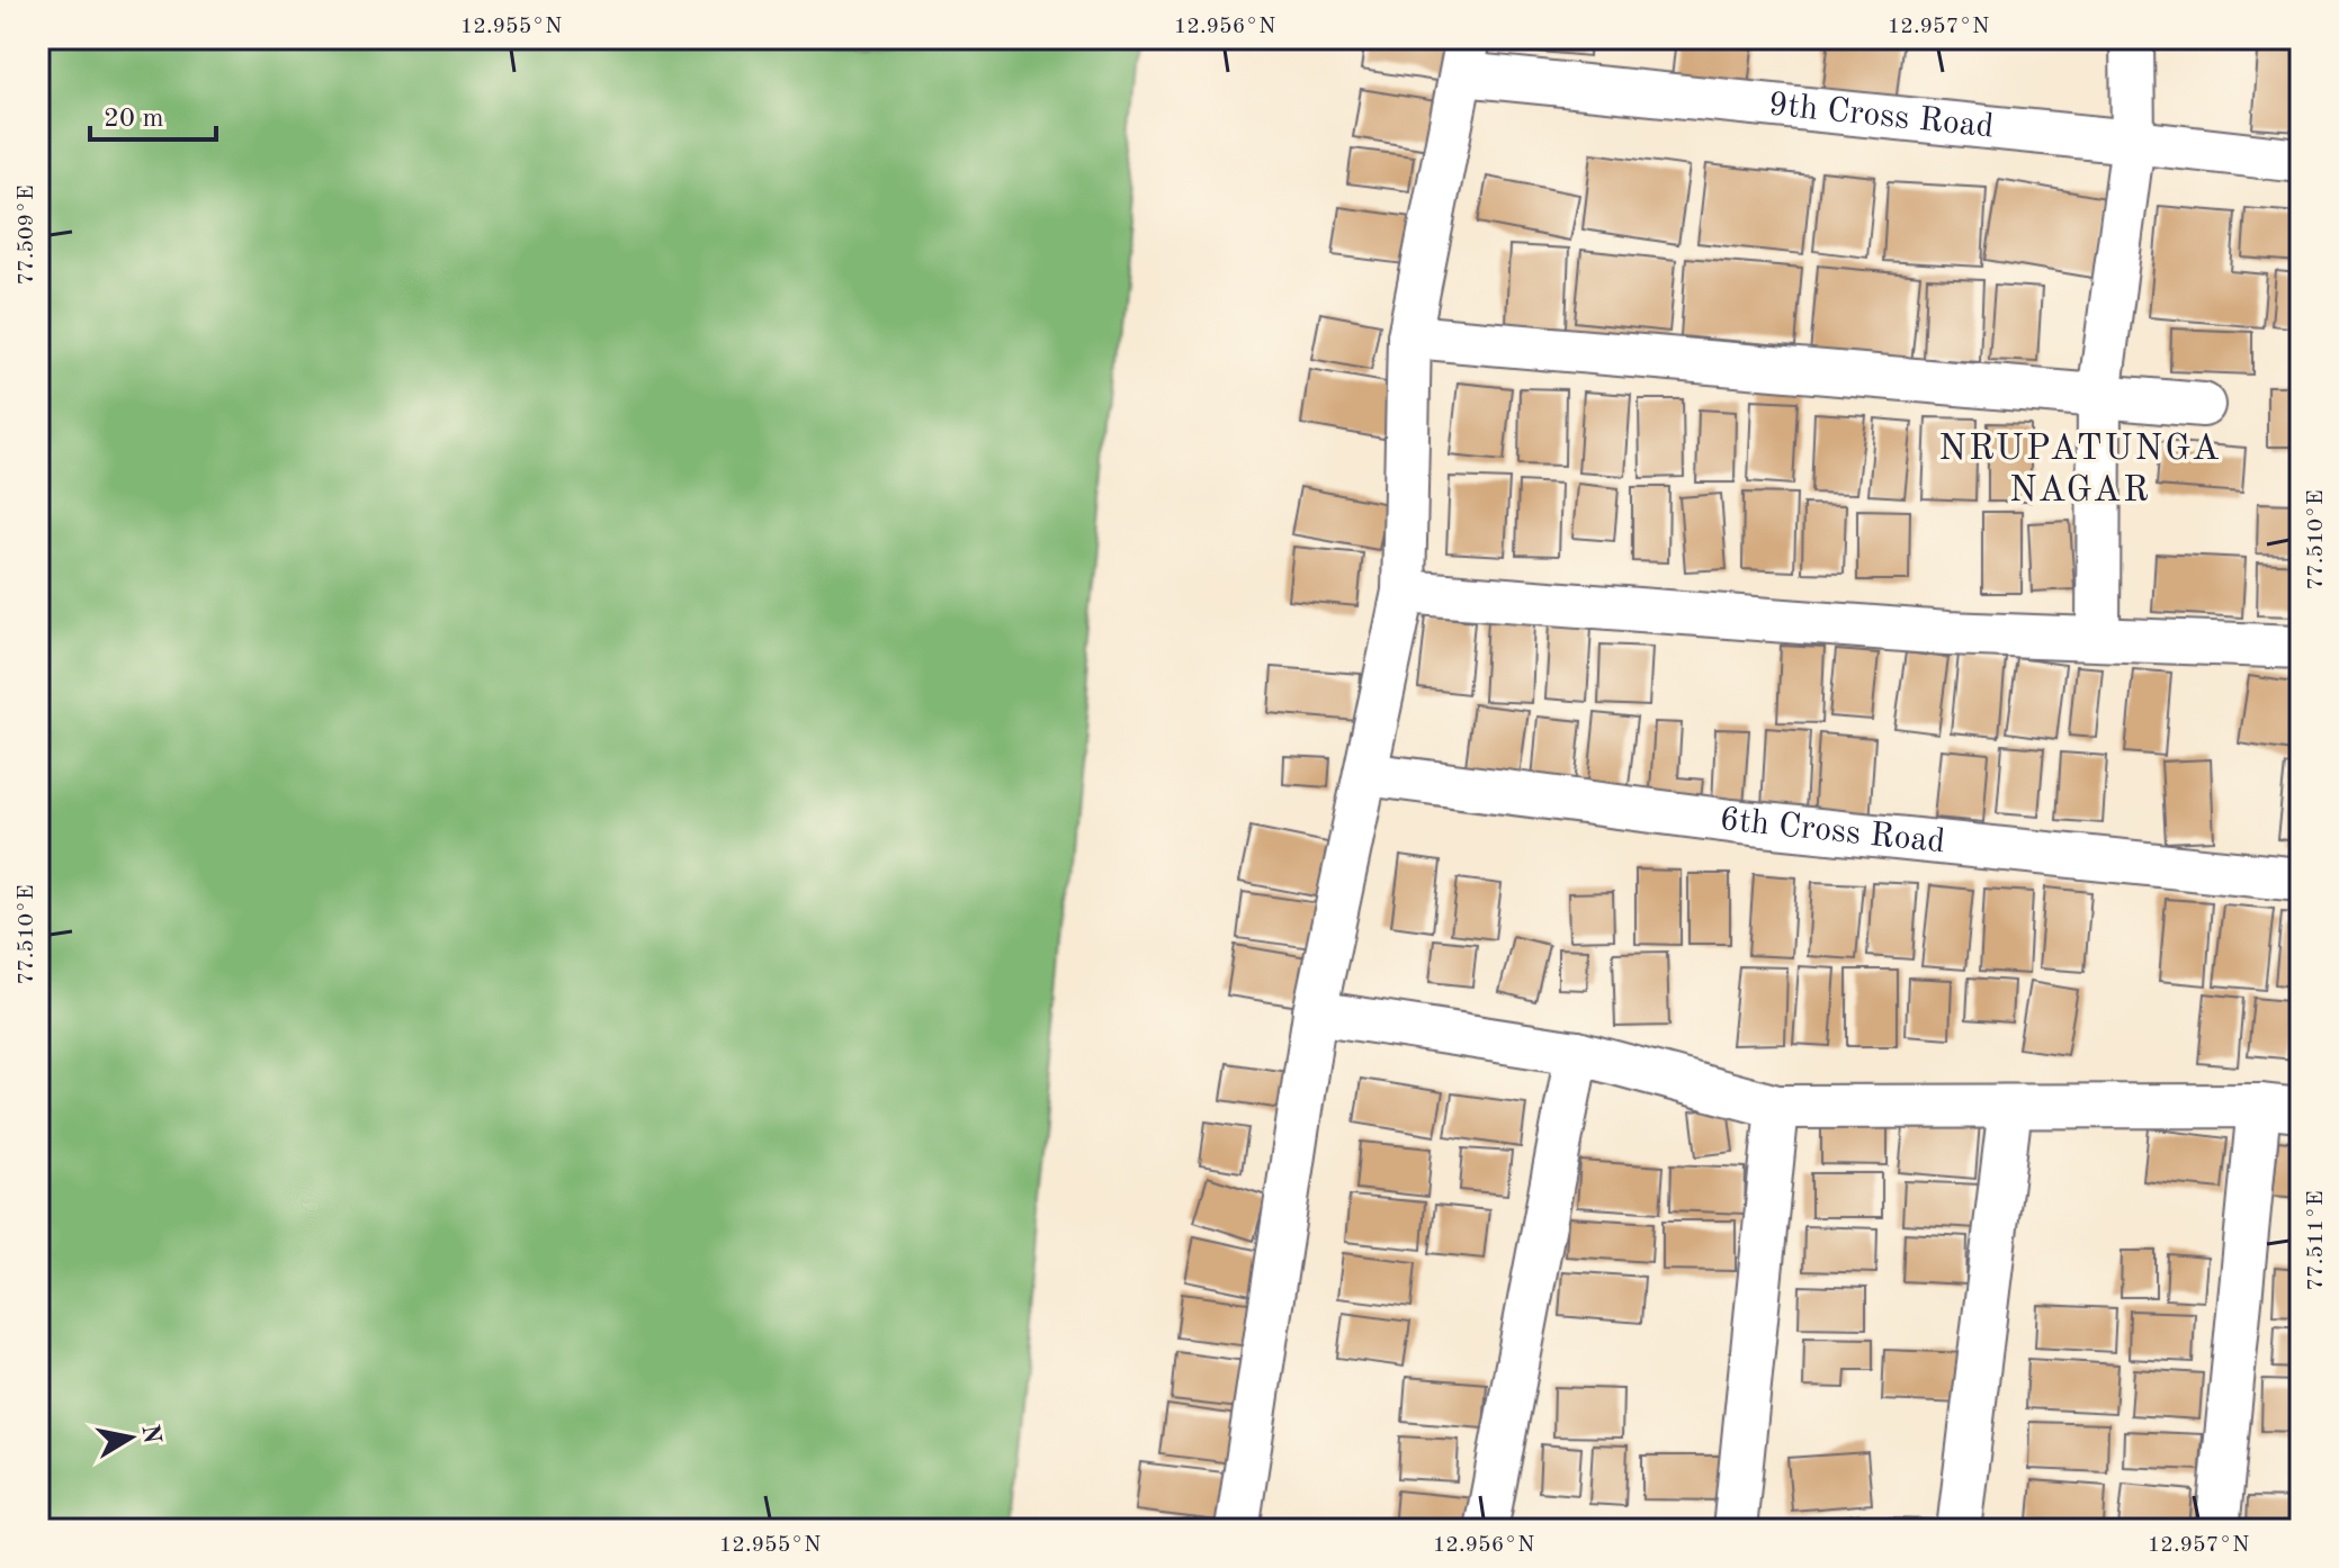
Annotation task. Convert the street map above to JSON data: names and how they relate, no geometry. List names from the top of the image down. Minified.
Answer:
{"streets":{"street":["9th Cross Road","6th Cross Road"]},"districts":["NRUPATUNGA NAGAR"],"scale_bar":"20 m","north":"right","coordinates":["12.955°N","12.956°N","12.957°N","77.509°E","77.510°E","77.511°E"]}
